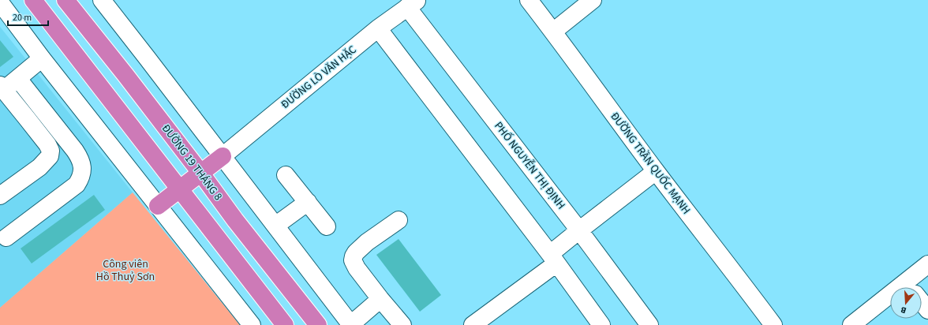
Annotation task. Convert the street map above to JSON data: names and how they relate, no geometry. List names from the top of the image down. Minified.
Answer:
{"streets":{"highway":["ĐƯỜNG 19 THÁNG 8"],"street":["ĐƯỜNG LÒ VĂN HẶC","ĐƯỜNG TRẦN QUỐC MẠNH","PHỐ NGUYỄN THỊ ĐỊNH"]},"crossings":[["ĐƯỜNG LÒ VĂN HẶC","PHỐ NGUYỄN THỊ ĐỊNH"]],"parks":["Công viên Hồ Thuỷ Sơn"],"scale_bar":"20 m","north":"bottom"}
